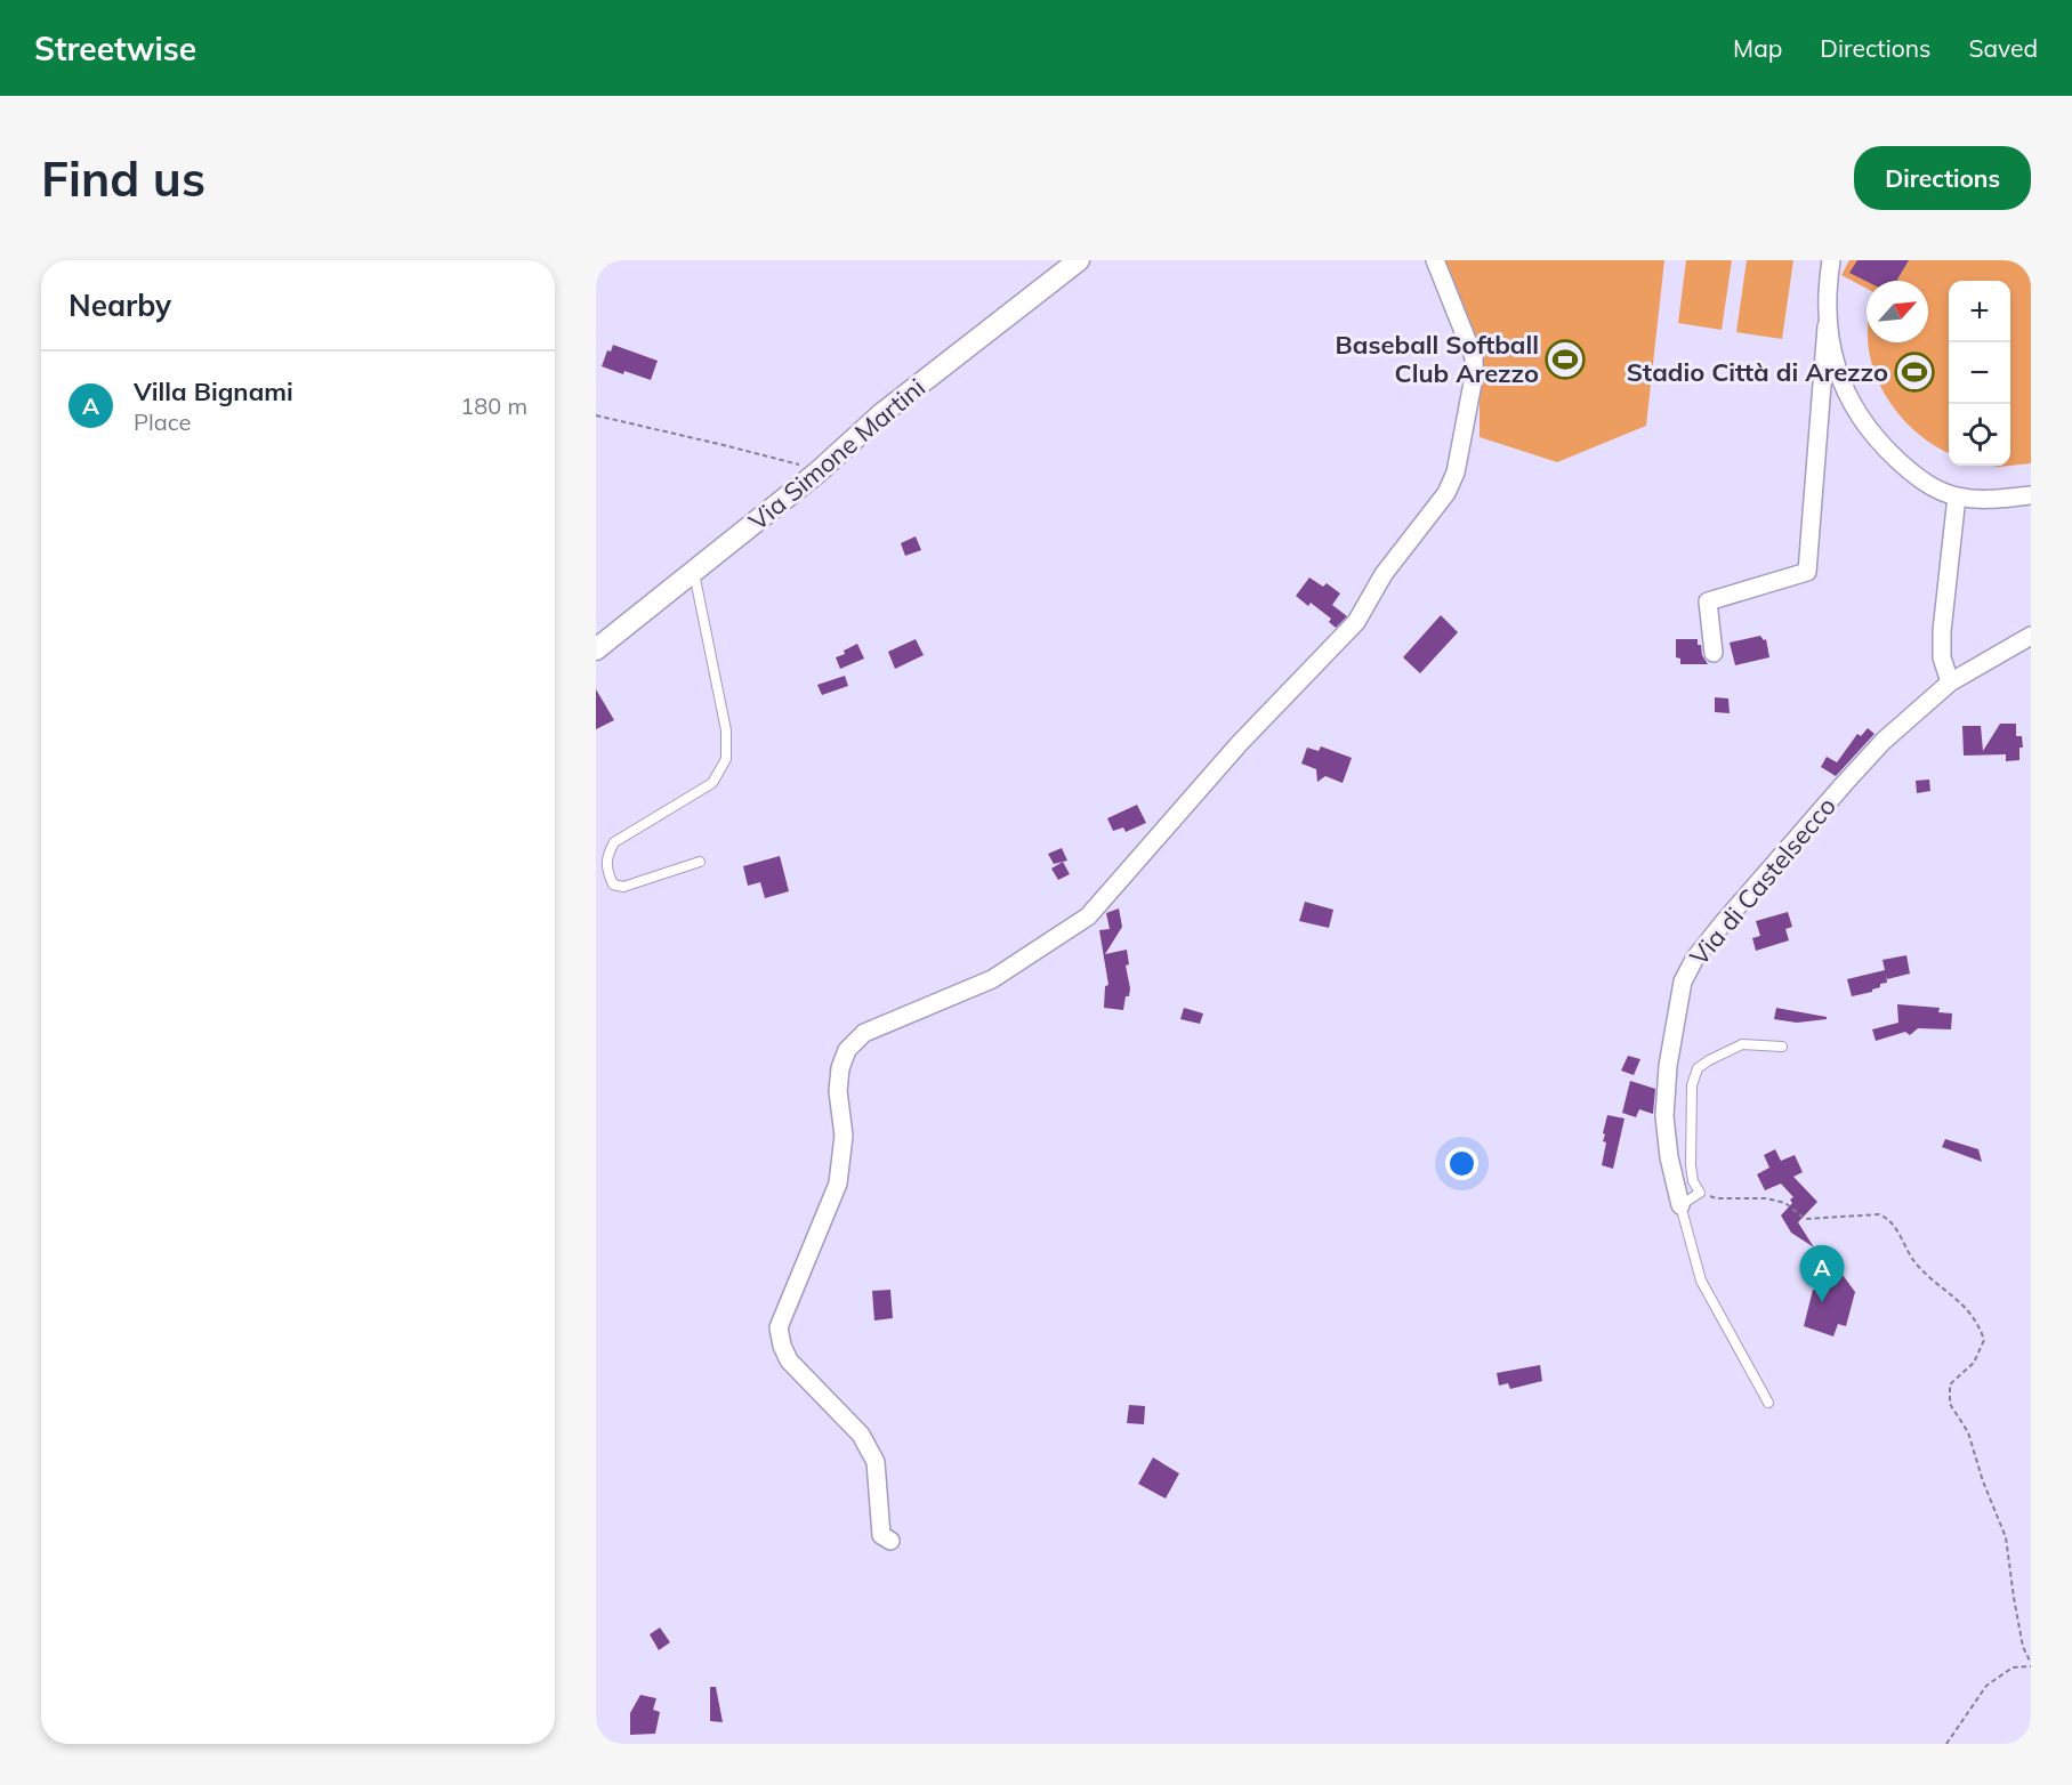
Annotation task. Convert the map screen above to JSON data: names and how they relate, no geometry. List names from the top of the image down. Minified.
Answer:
{"streets":{"street":["Via Simone Martini","Via di Castelsecco"]},"places":{"sports":["Baseball Softball Club Arezzo","Stadio Città di Arezzo"]},"north":"top right","page":{"header":"Streetwise","nav":["Map","Directions","Saved"],"buttons":"Directions","title":"Find us","heading":"Nearby","map_buttons":["+","−"],"list":[{"mark":"A","name":"Villa Bignami","note":"Place","value":"180 m"}],"pins":"A"}}
